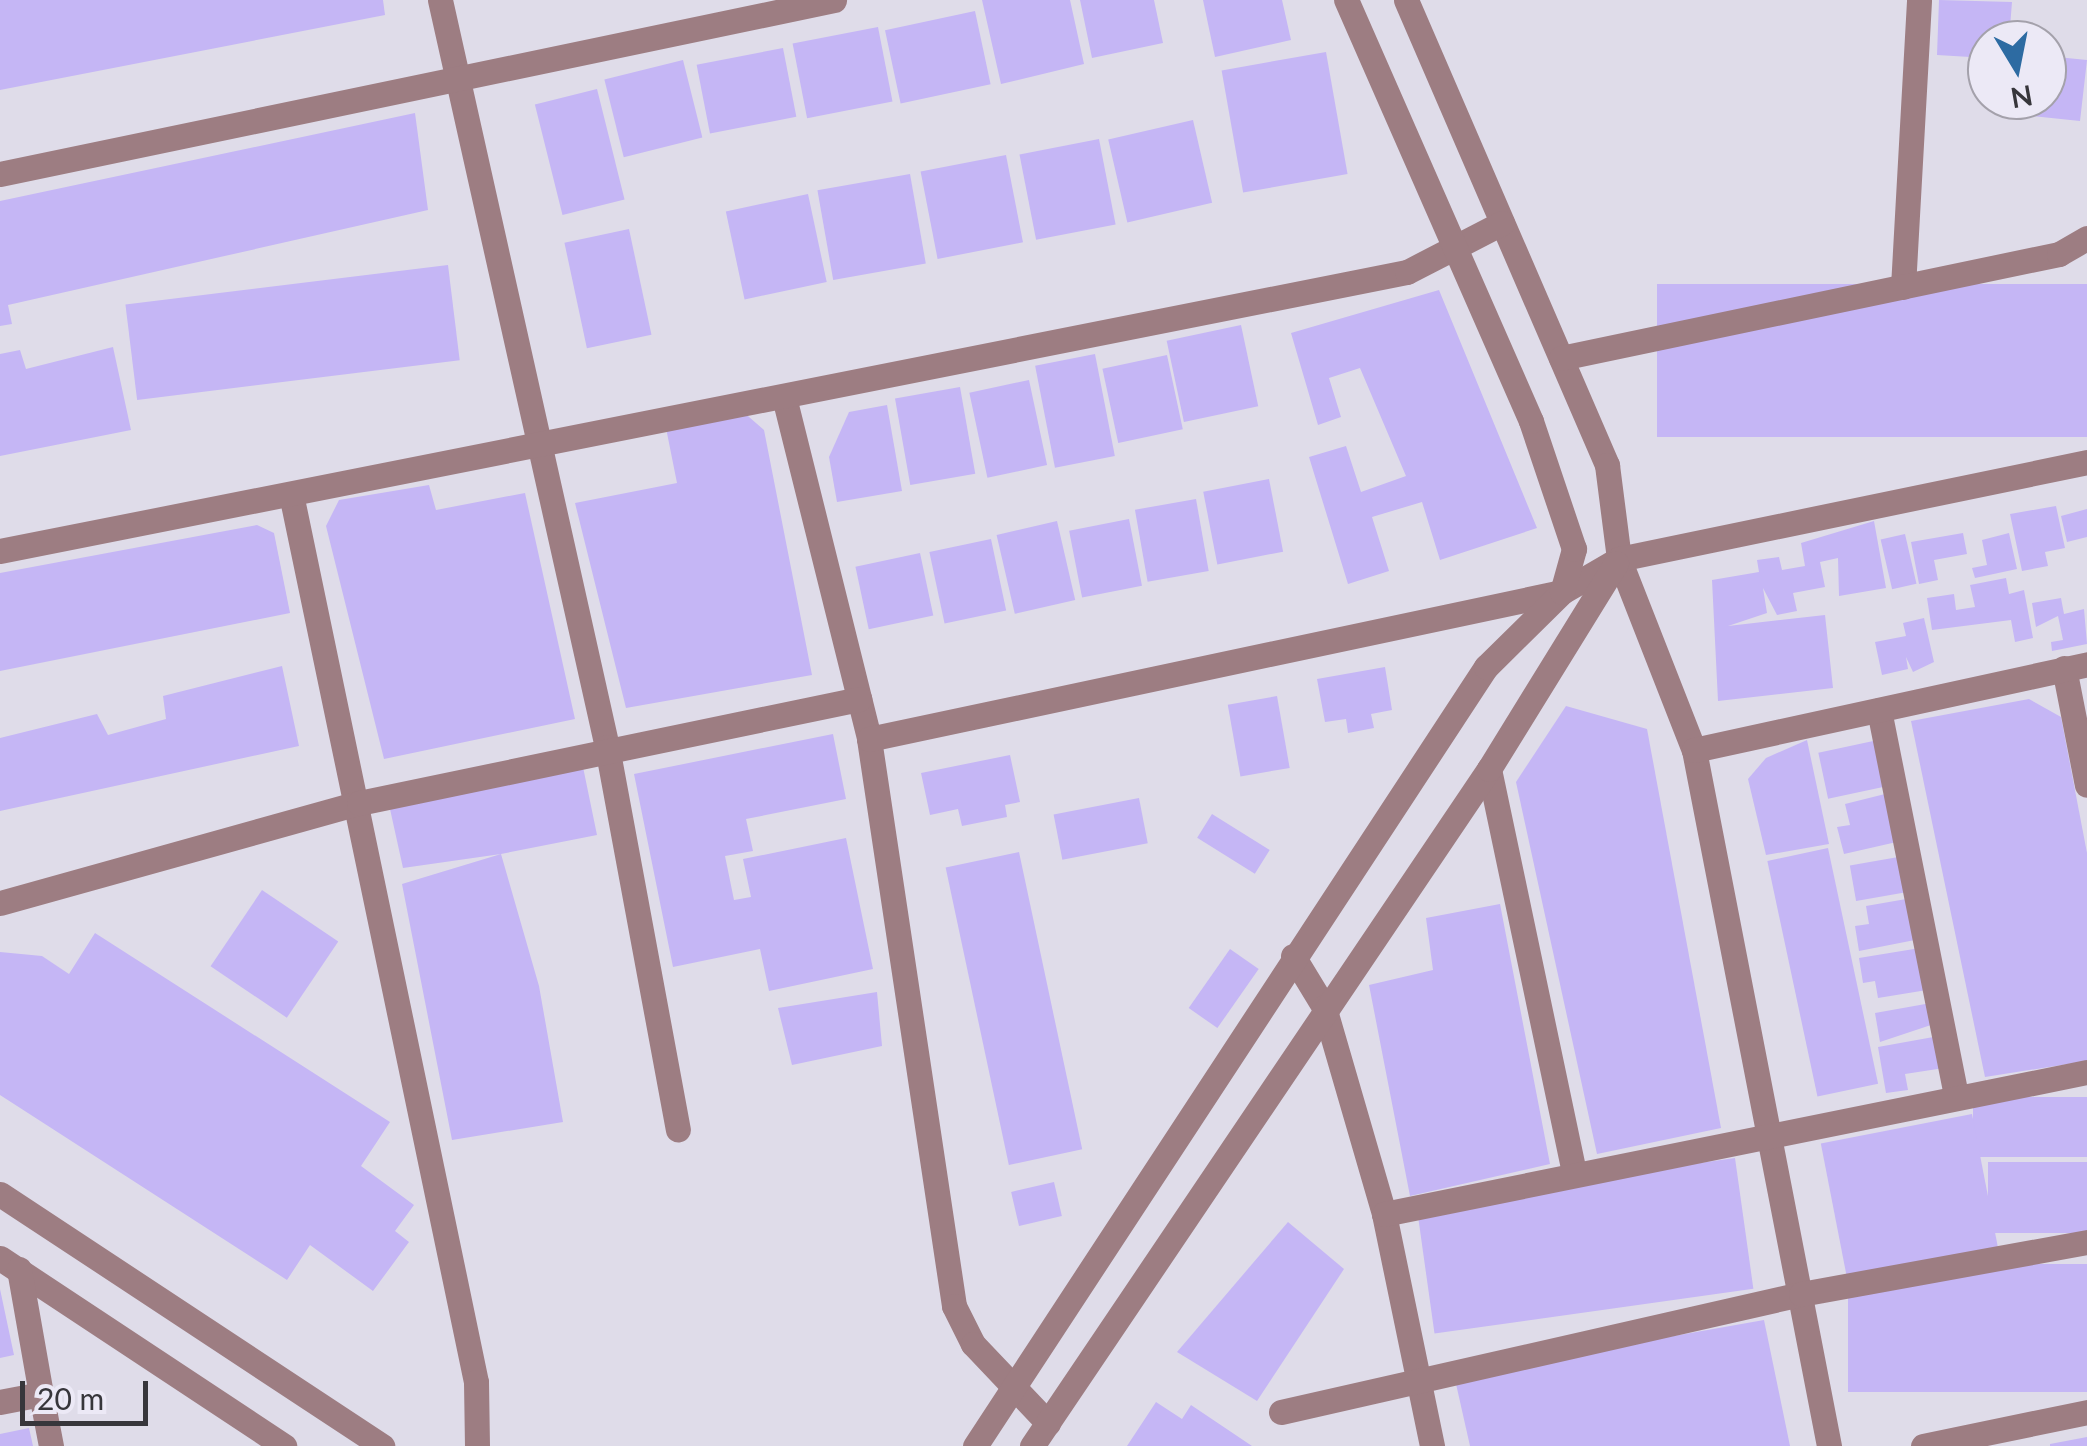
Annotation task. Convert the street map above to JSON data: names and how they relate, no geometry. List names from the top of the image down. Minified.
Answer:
{"scale_bar":"20 m","north":"bottom"}
